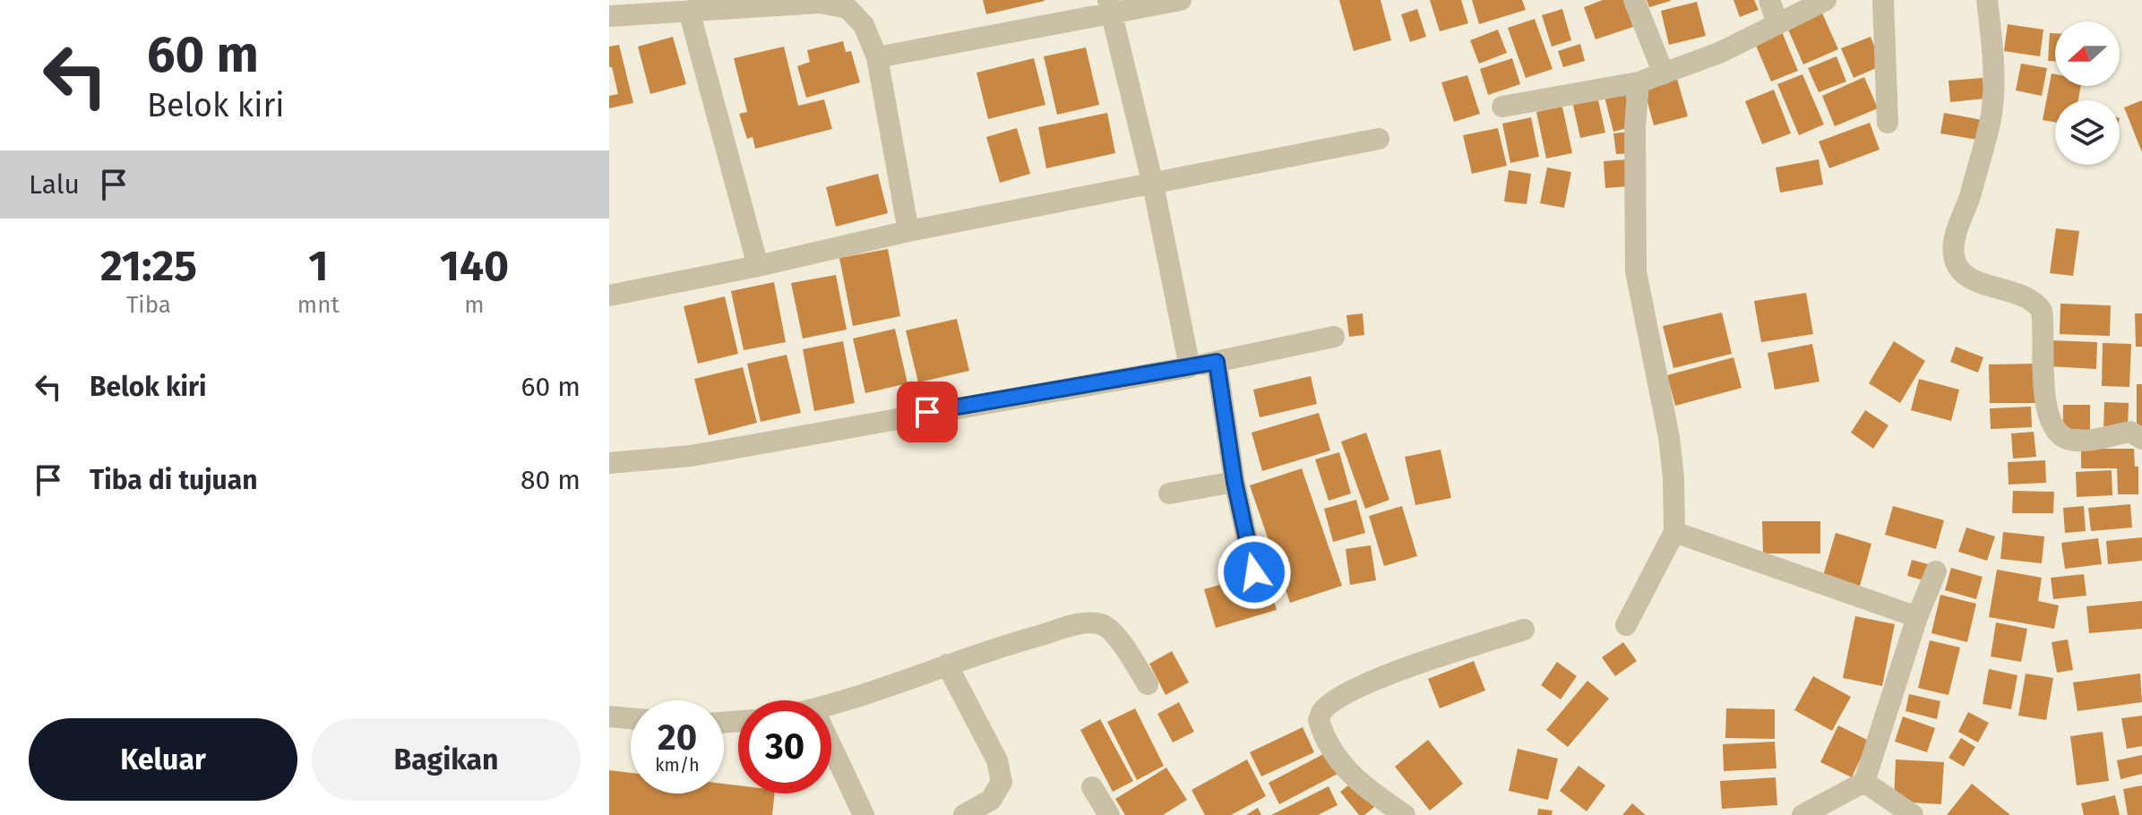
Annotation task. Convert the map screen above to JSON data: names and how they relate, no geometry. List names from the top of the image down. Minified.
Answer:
{"north":"left","page":{"turn":["60 m","Belok kiri"],"then":"Lalu","eta":["21:25","Tiba","1","mnt","140","m"],"list":[{"name":"Belok kiri","value":"60 m"},{"name":"Tiba di tujuan","value":"80 m"}],"speed":"20 km/h","limit":"30","buttons":["Keluar","Bagikan"]}}
